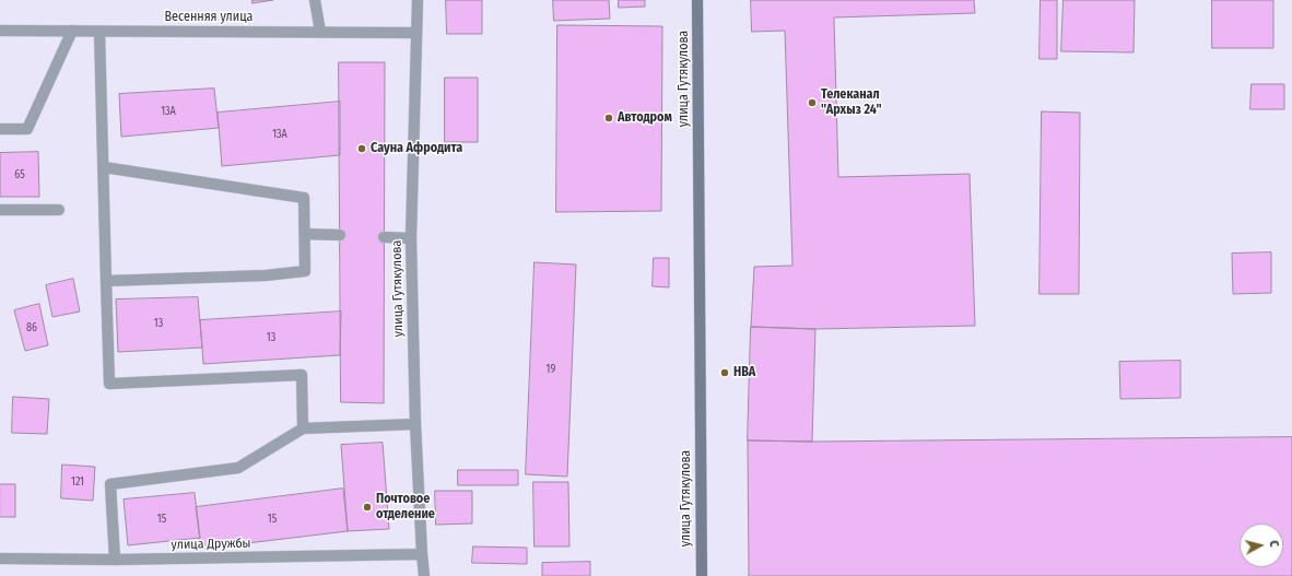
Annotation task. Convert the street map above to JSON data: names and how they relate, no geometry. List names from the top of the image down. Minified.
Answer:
{"streets":{"main road":["улица Гутякулова"],"street":["Весенняя улица","улица Дружбы"]},"crossings":[["Весенняя улица","улица Гутякулова"],["улица Гутякулова","улица Дружбы"]],"places":["Телеканал \"Архыз 24\"","Автодром","Сауна Афродита","НВА","Почтовое отделение"],"house_numbers":["13А","13А","65","13","86","13","19","121","15","15"],"north":"right"}
